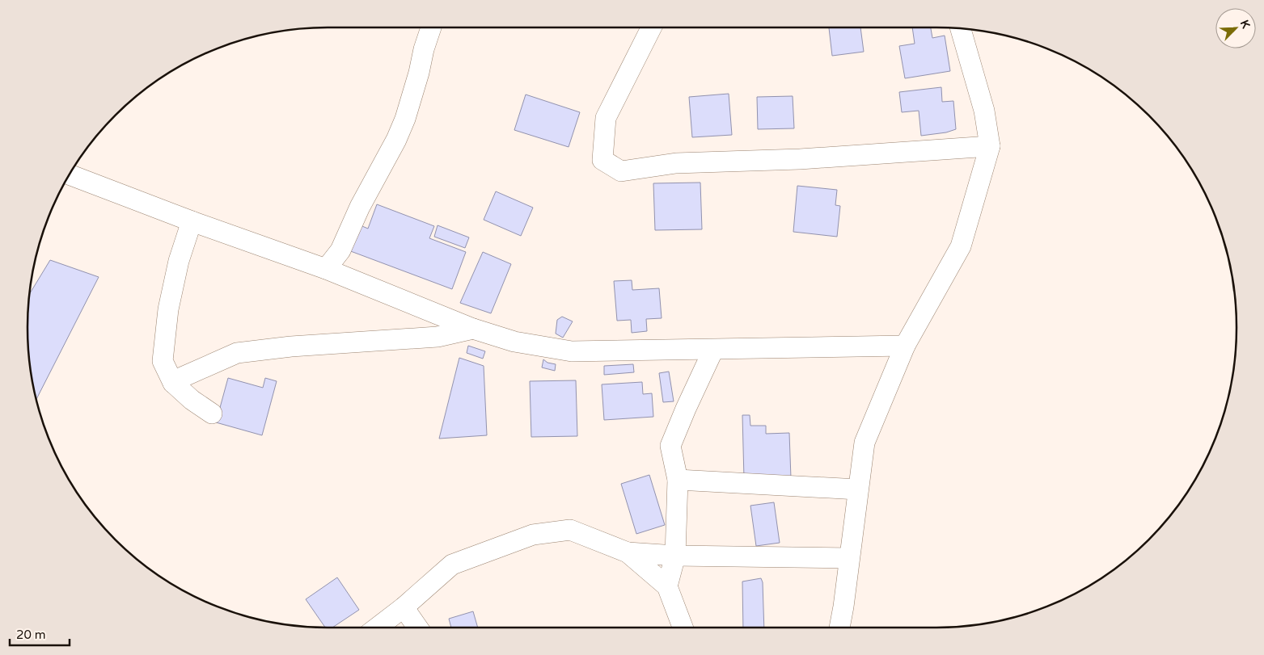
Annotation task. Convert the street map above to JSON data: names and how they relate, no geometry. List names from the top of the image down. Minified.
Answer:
{"scale_bar":"20 m","north":"top right"}
